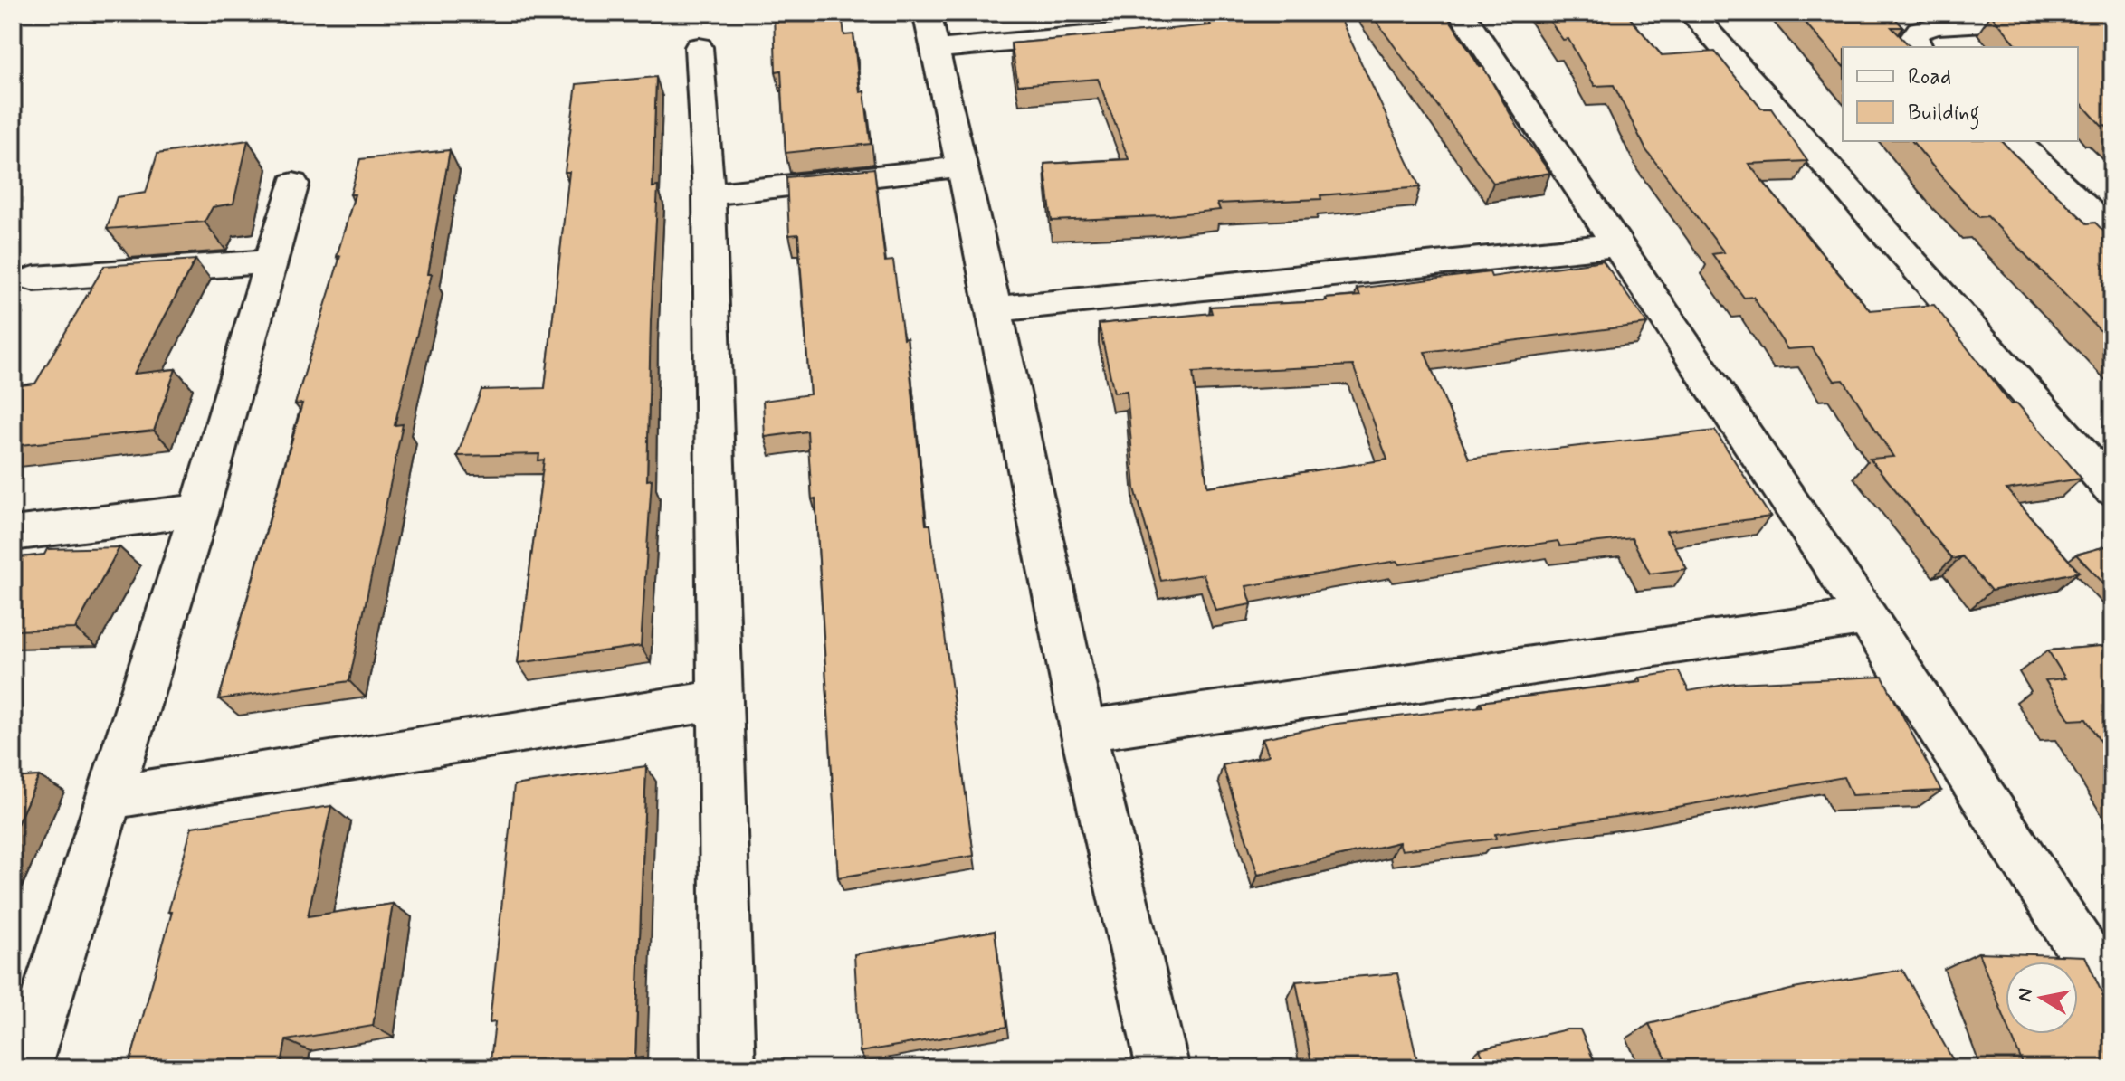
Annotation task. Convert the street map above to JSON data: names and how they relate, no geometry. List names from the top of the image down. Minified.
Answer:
{"legend":["Road","Building"],"north":"left"}
